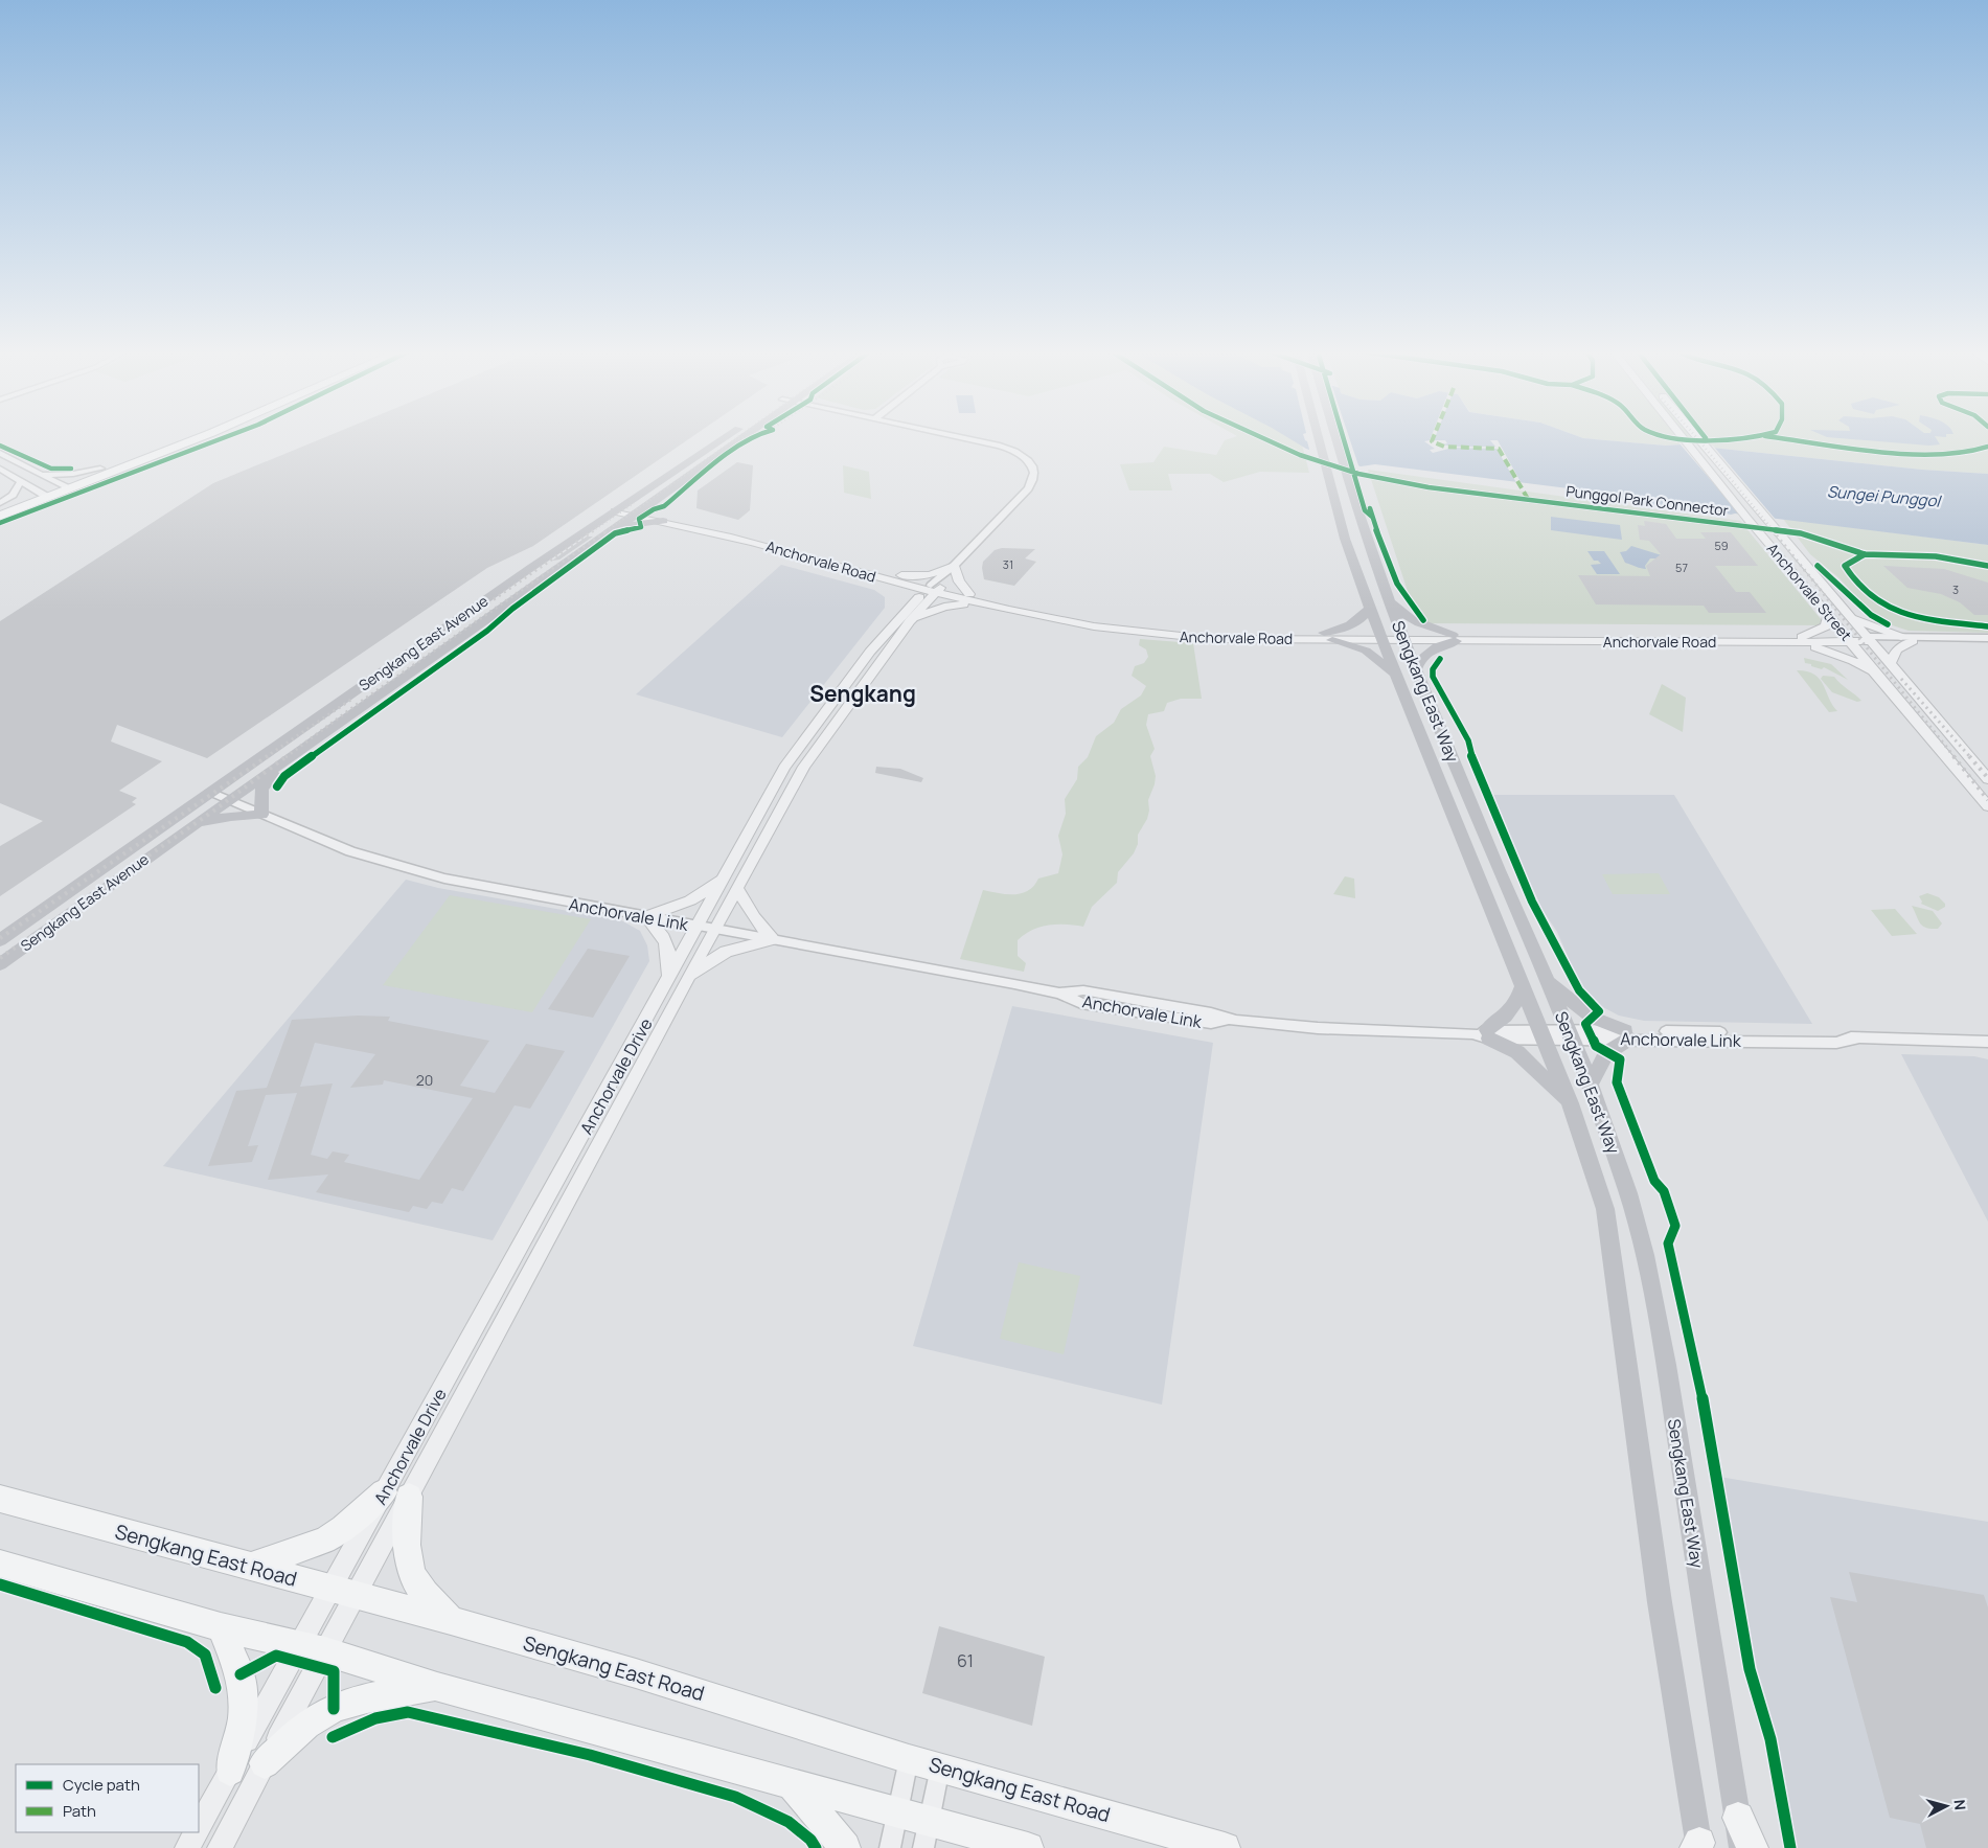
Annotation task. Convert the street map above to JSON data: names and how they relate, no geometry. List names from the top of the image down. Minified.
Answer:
{"streets":{"main road":["Sengkang East Avenue","Sengkang East Way","Sengkang East Road"],"street":["Anchorvale Road","Anchorvale Street","Anchorvale Link","Anchorvale Drive"],"cycle path":["Punggol Park Connector"]},"crossings":[["Anchorvale Road","Anchorvale Street"],["Anchorvale Road","Sengkang East Avenue"],["Anchorvale Road","Sengkang East Way"],["Anchorvale Road","Anchorvale Drive"],["Sengkang East Avenue","Anchorvale Link"],["Sengkang East Way","Anchorvale Link"],["Anchorvale Link","Anchorvale Drive"],["Anchorvale Drive","Sengkang East Road"]],"districts":["Sengkang"],"water":["Sungei Punggol"],"house_numbers":["59","31","57","3","20","61"],"legend":["Cycle path","Path"],"north":"right"}
